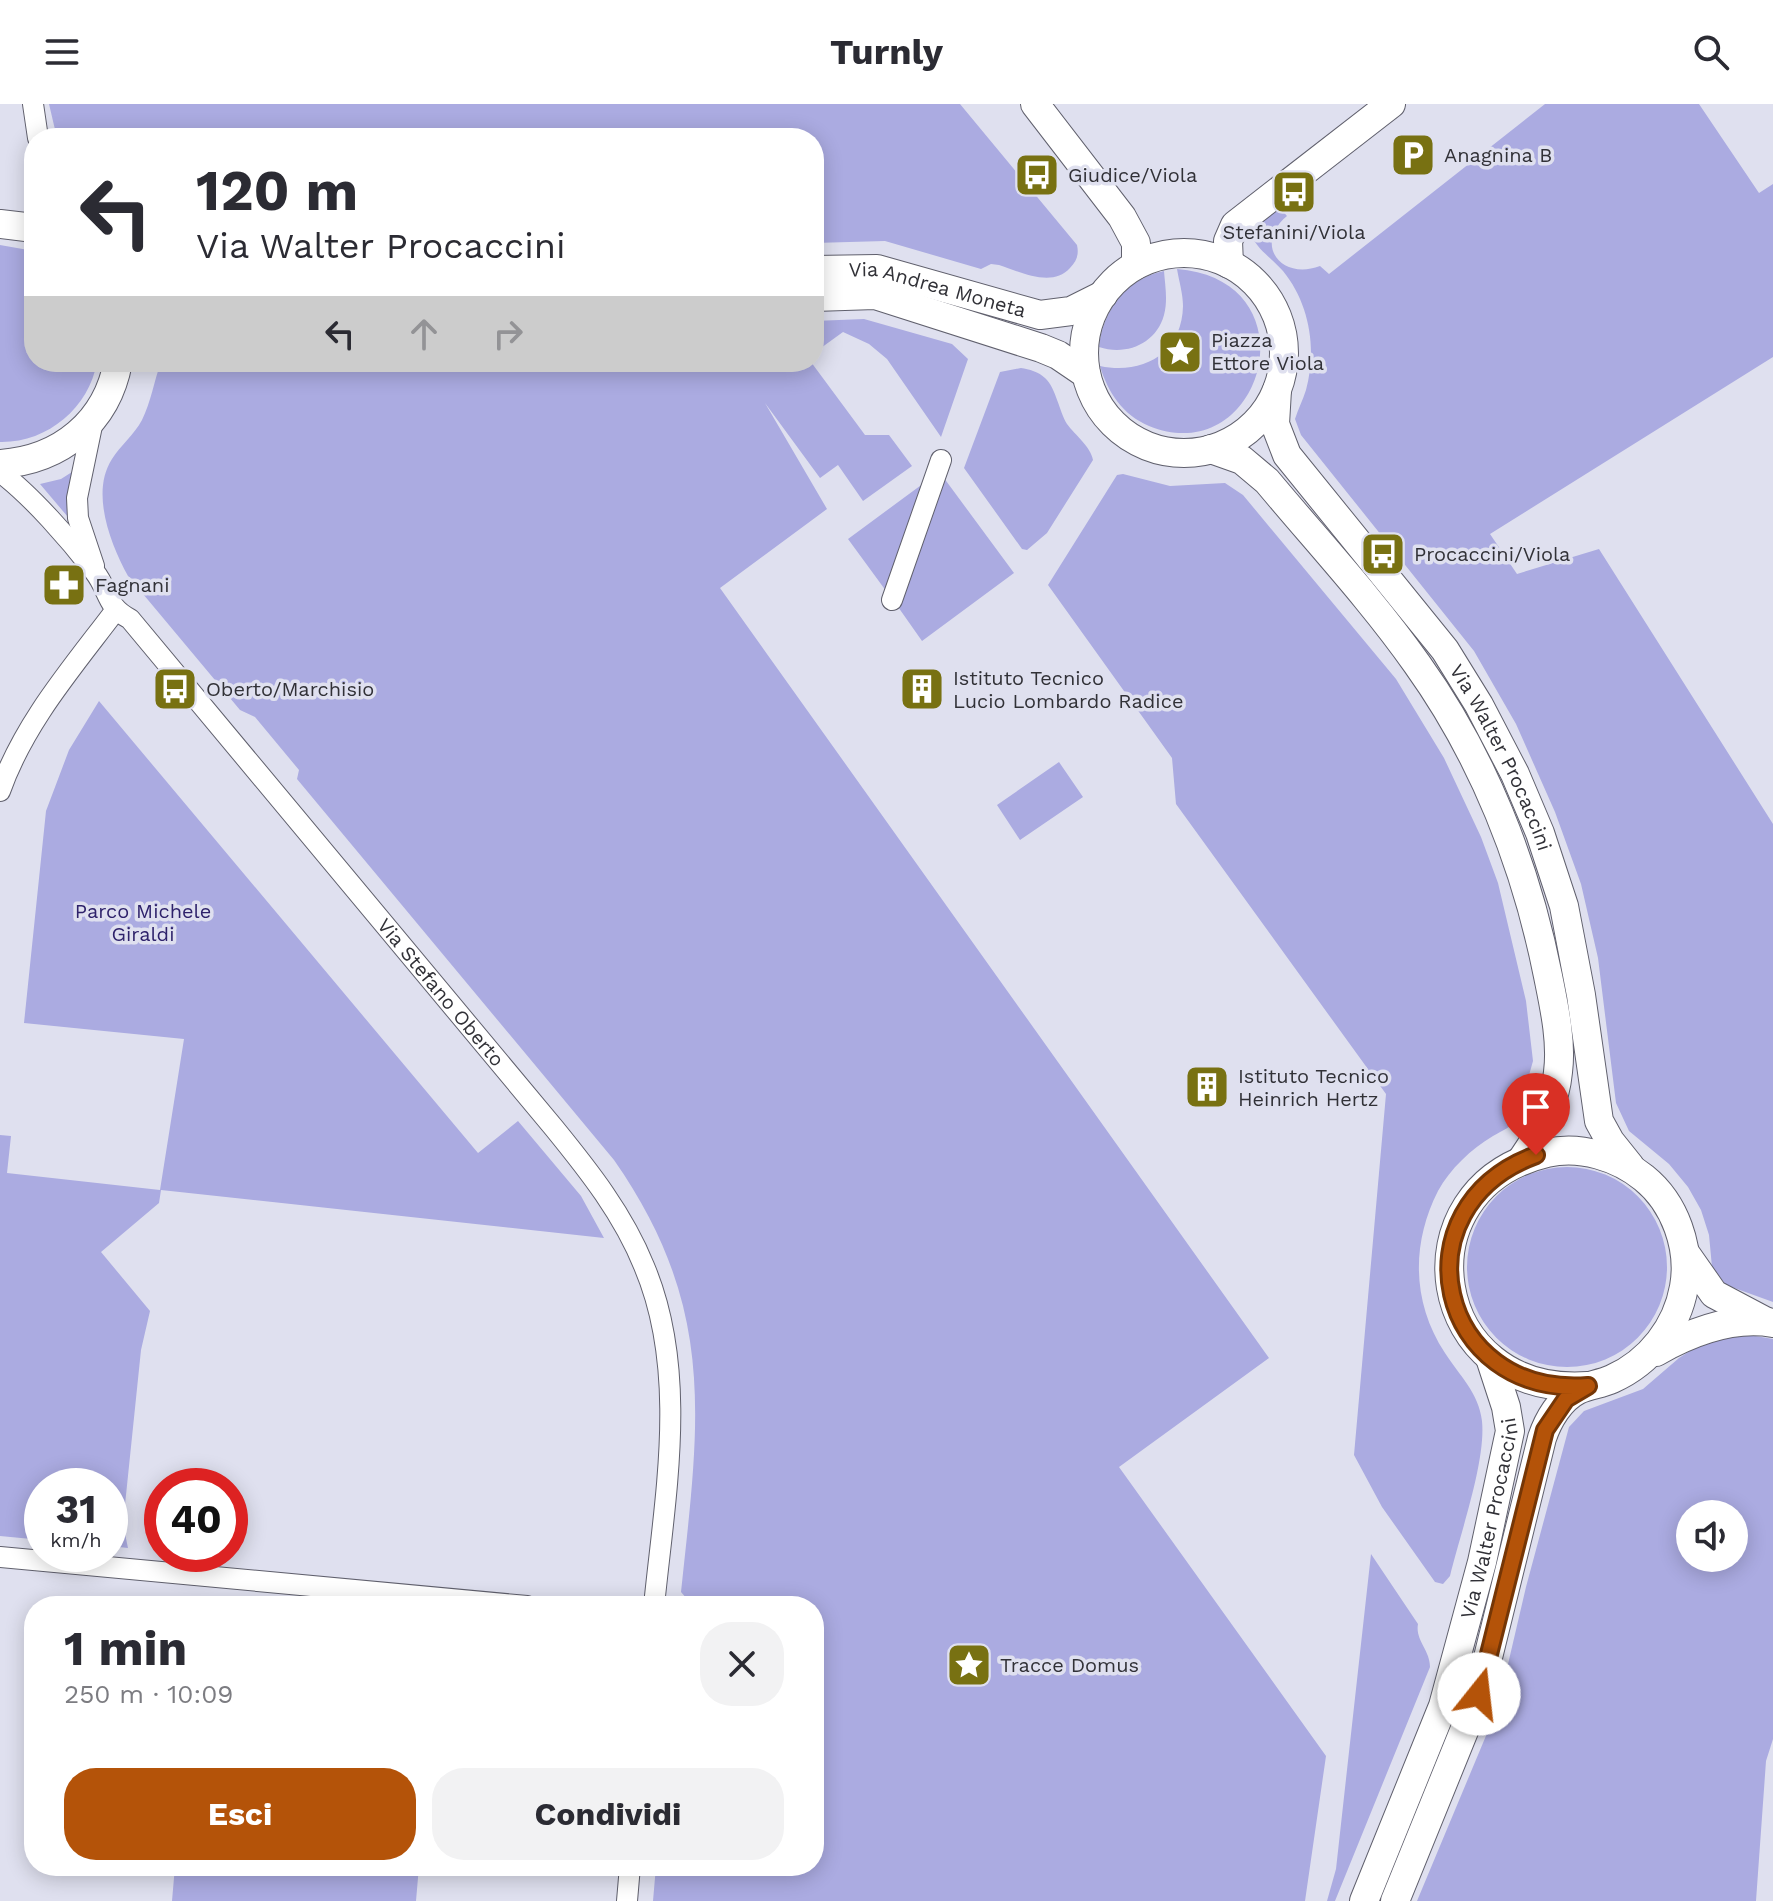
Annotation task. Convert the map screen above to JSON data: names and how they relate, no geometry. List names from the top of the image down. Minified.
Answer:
{"streets":{"street":["Via Andrea Moneta","Via Walter Procaccini","Via Stefano Oberto"]},"crossings":[["Via Andrea Moneta","Via Walter Procaccini"]],"parks":["Parco Michele Giraldi"],"places":{"parking":["Anagnina B"],"bus stop":["Giudice/Viola","Stefanini/Viola","Procaccini/Viola","Oberto/Marchisio"],"place":["Piazza Ettore Viola","Tracce Domus"],"pharmacy":["Fagnani"],"building":["Istituto Tecnico Lucio Lombardo Radice","Istituto Tecnico Heinrich Hertz"]},"page":{"header":"Turnly","turn":["120 m","Via Walter Procaccini"],"speed":"31 km/h","limit":"40","heading":["1 min","250 m · 10:09"],"buttons":["Esci","Condividi"]}}
